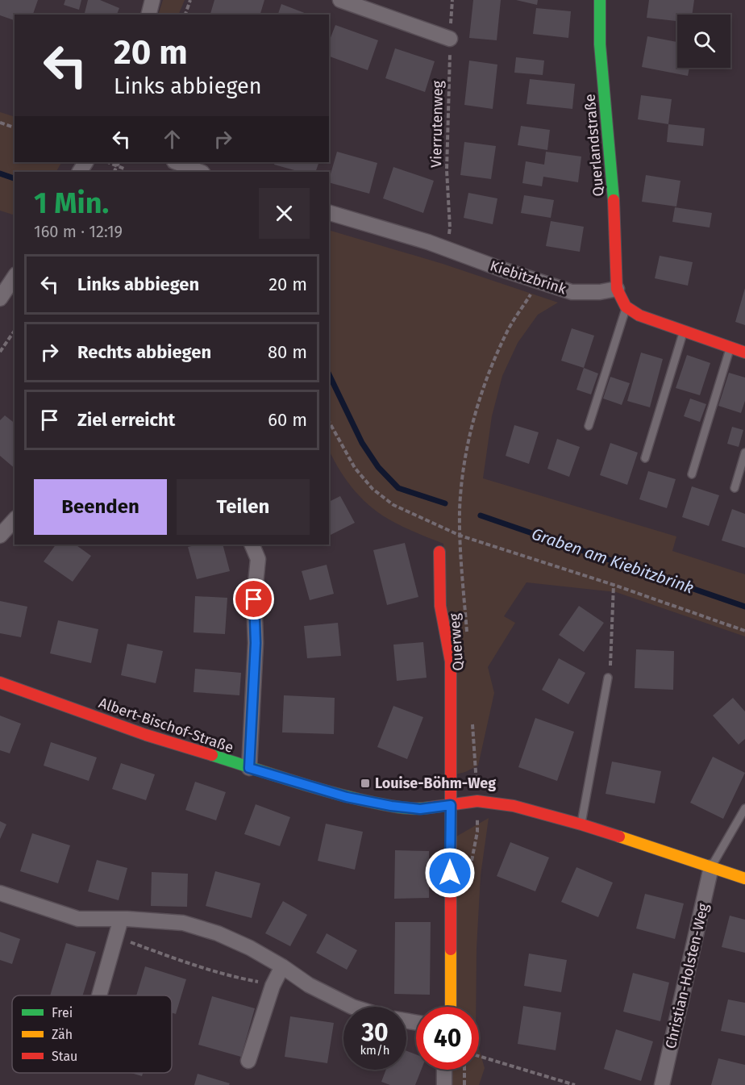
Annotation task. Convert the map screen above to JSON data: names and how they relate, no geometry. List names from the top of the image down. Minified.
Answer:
{"streets":{"street":["Querlandstraße","Kiebitzbrink","Albert-Bischof-Straße","Christian-Holsten-Weg"],"path":["Vierrutenweg","Querweg"]},"crossings":[["Vierrutenweg","Kiebitzbrink"],["Querlandstraße","Kiebitzbrink"],["Kiebitzbrink","Querweg"],["Albert-Bischof-Straße","Christian-Holsten-Weg"]],"water":["Graben am Kiebitzbrink"],"places":{"transit":["Louise-Böhm-Weg"]},"legend":["Frei","Zäh","Stau"],"page":{"turn":["20 m","Links abbiegen"],"heading":["1 Min.","160 m · 12:19"],"list":[{"name":"Links abbiegen","value":"20 m"},{"name":"Rechts abbiegen","value":"80 m"},{"name":"Ziel erreicht","value":"60 m"}],"buttons":["Beenden","Teilen"],"speed":"30 km/h","limit":"40"}}
